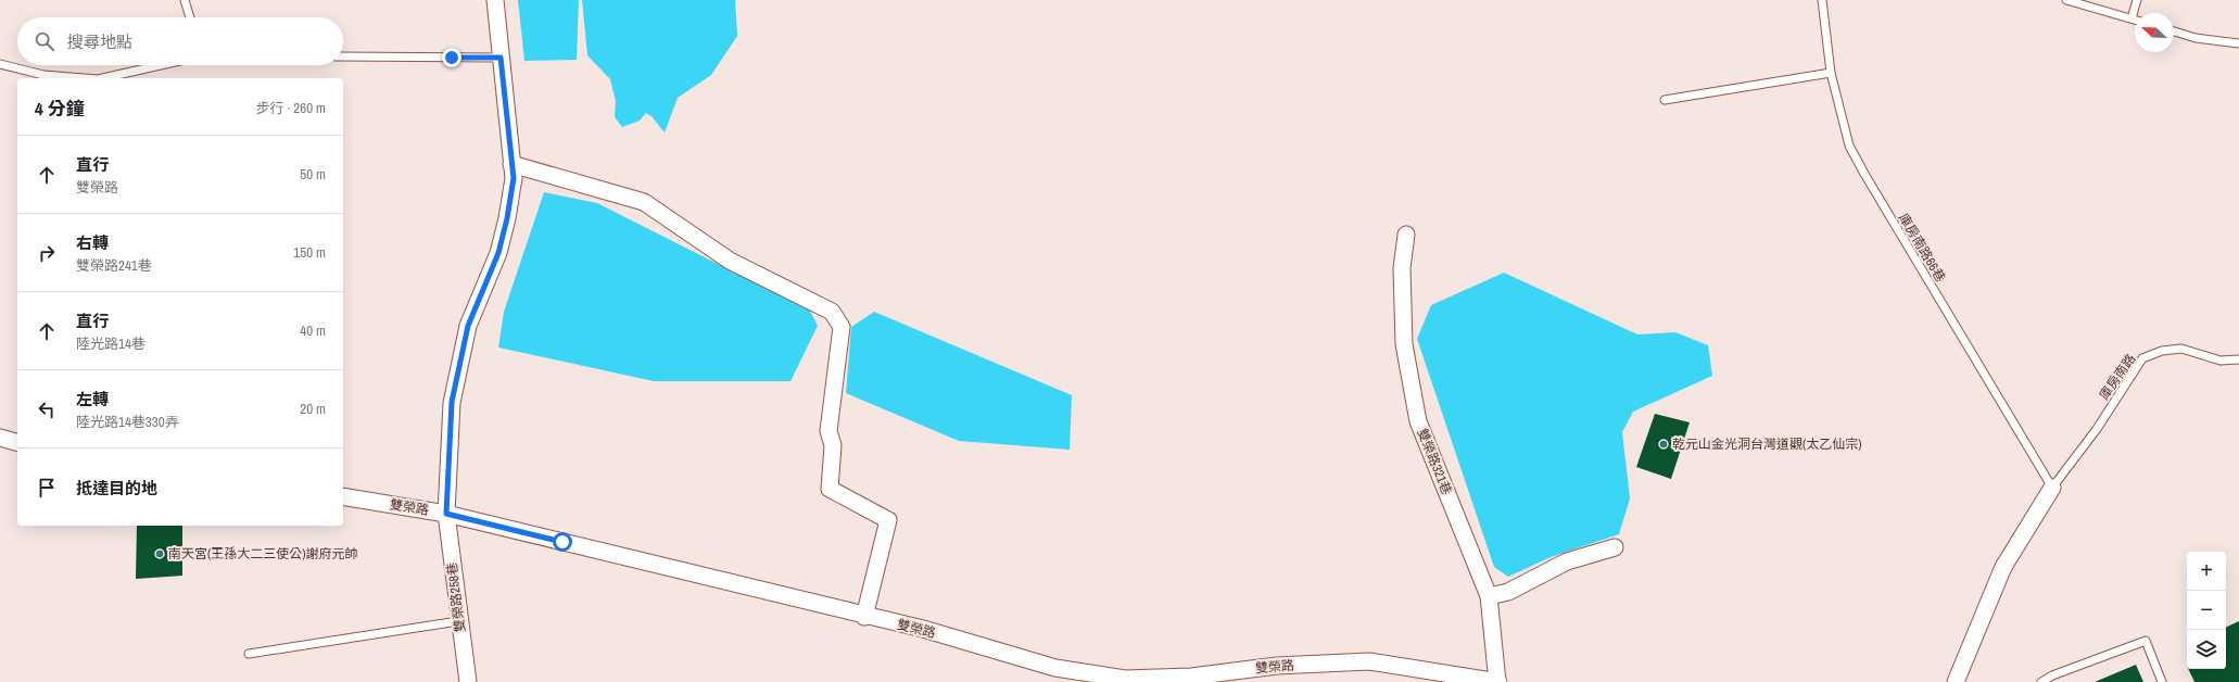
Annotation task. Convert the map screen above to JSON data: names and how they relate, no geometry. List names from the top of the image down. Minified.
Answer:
{"streets":{"street":["雙榮路321巷","雙榮路","雙榮路258巷"],"lane":["庫房南路66巷","庫房南路"]},"crossings":[["庫房南路66巷","庫房南路"],["雙榮路321巷","雙榮路"],["雙榮路","雙榮路258巷"]],"places":["乾元山金光洞台灣道觀(太乙仙宗)","南天宮(王孫大二三使公)謝府元帥"],"north":"top left","page":{"search":"搜尋地點","heading":["4 分鐘","步行 · 260 m"],"list":[["直行","雙榮路","50 m"],["右轉","雙榮路241巷","150 m"],["直行","陸光路14巷","40 m"],["左轉","陸光路14巷330弄","20 m"],"抵達目的地"],"map_buttons":["+","−"]}}
